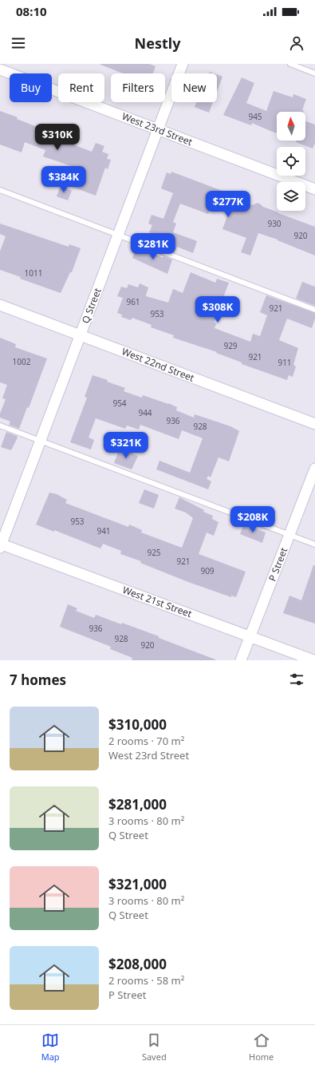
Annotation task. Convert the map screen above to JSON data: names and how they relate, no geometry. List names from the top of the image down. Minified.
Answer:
{"streets":{"street":["West 23rd Street","Q Street","West 22nd Street","P Street","West 21st Street"]},"crossings":[["West 23rd Street","Q Street"],["Q Street","West 22nd Street"],["Q Street","West 21st Street"],["P Street","West 21st Street"]],"house_numbers":["945","930","920","1011","961","921","953","929","921","1002","911","954","944","936","928","953","941","925","921","909","936","928","920"],"north":"top","page":{"status":"08:10","header":"Nestly","chip":["Buy","Rent","Filters","New"],"price":["$310K","$384K","$277K","$281K","$308K","$321K","$208K"],"heading":"7 homes","list":[{"name":"$310,000","note":"2 rooms · 70 m² · West 23rd Street"},{"name":"$281,000","note":"3 rooms · 80 m² · Q Street"},{"name":"$321,000","note":"3 rooms · 80 m² · Q Street"},{"name":"$208,000","note":"2 rooms · 58 m² · P Street"}],"tabs":["Map","Saved","Home"]}}
